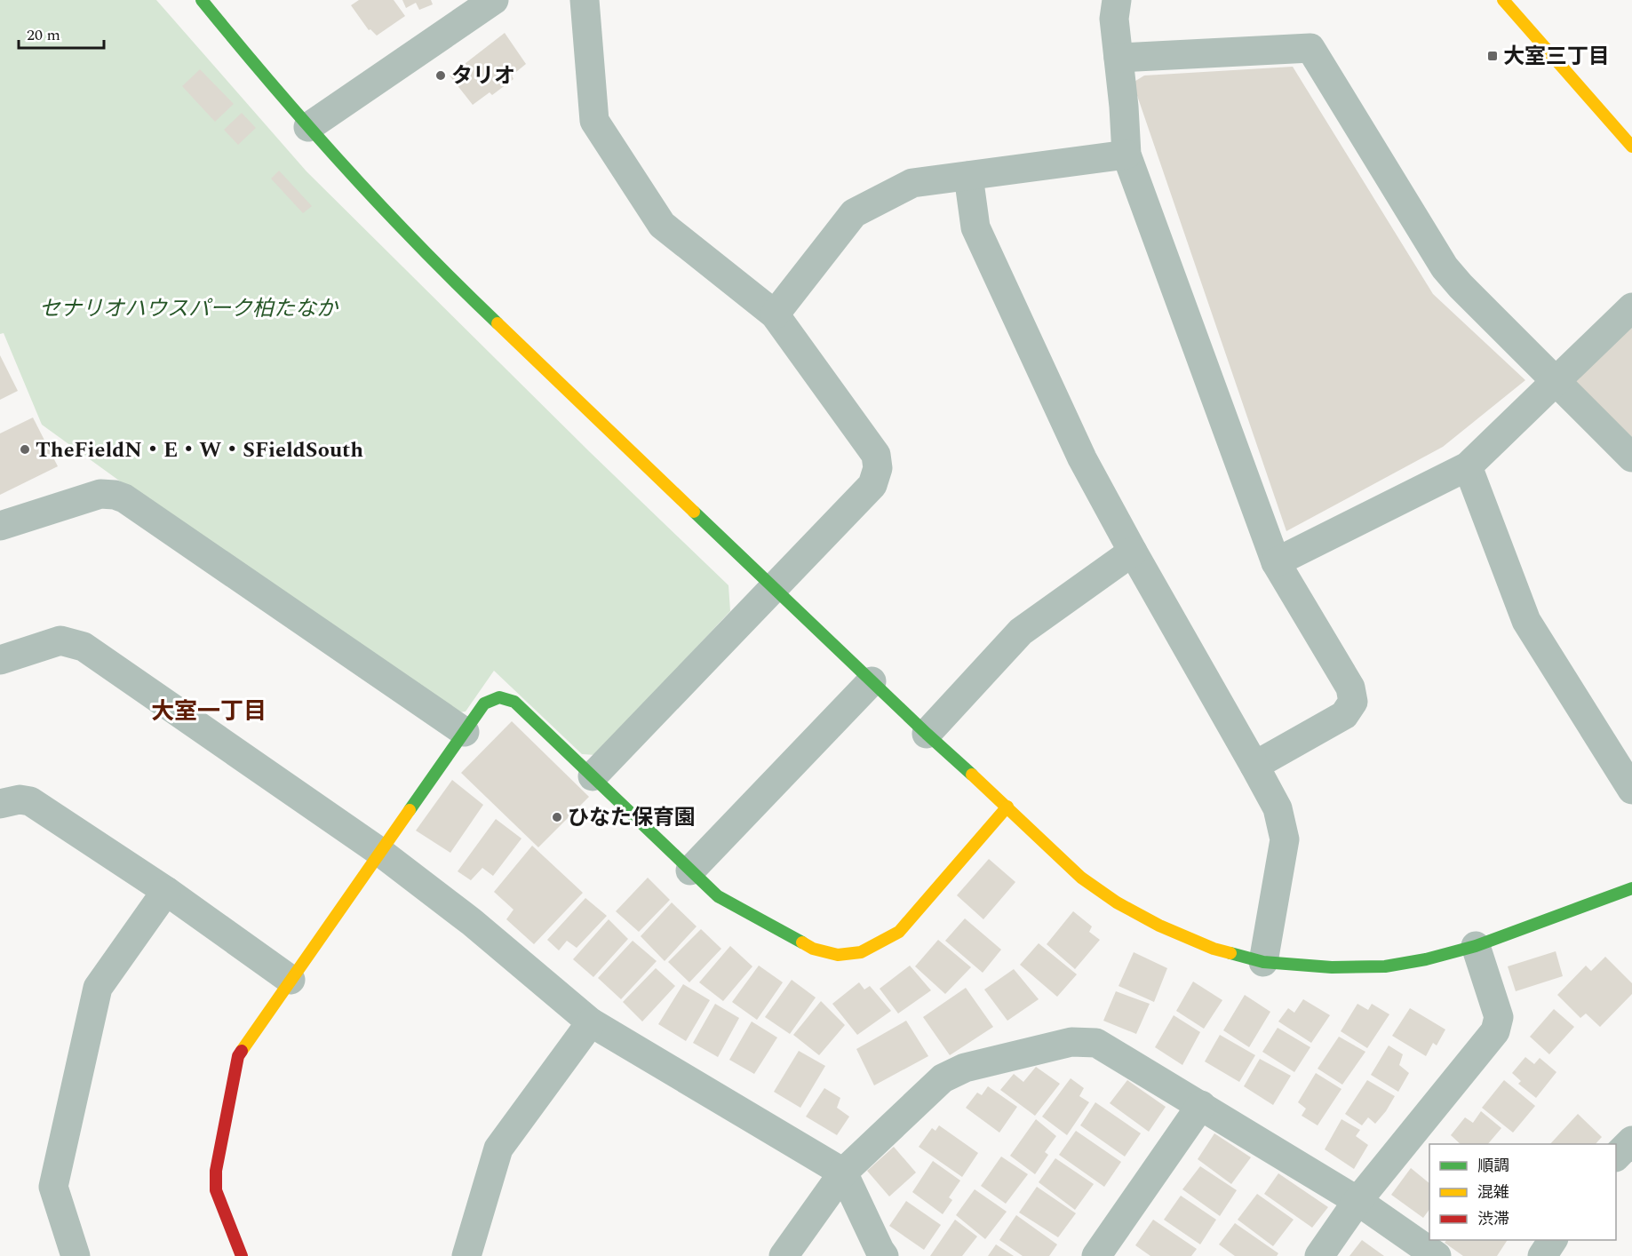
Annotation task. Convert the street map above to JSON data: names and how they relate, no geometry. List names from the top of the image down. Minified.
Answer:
{"districts":["大室一丁目"],"parks":["セナリオハウスパーク柏たなか"],"places":{"transit":["大室三丁目"],"other":["タリオ","TheFieldN・E・W・SFieldSouth","ひなた保育園"]},"legend":["順調","混雑","渋滞"],"scale_bar":"20 m"}
